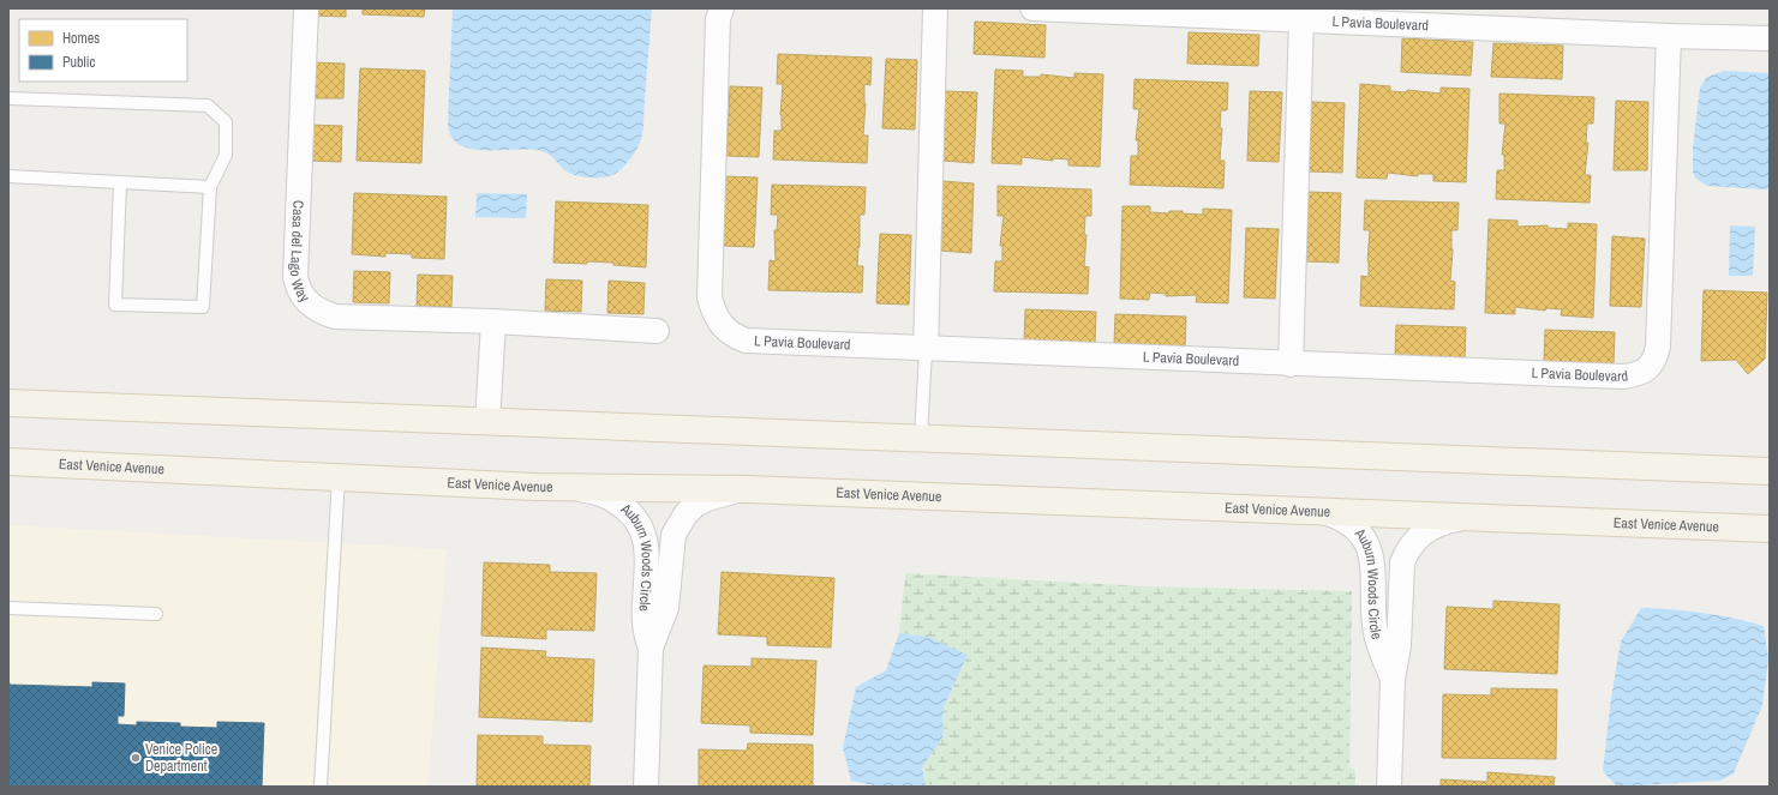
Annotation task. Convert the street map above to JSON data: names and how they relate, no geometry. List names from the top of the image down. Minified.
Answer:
{"streets":{"main road":["East Venice Avenue"],"street":["L Pavia Boulevard","Casa del Lago Way","Auburn Woods Circle"]},"crossings":[["East Venice Avenue","Auburn Woods Circle"]],"places":["Venice Police Department"],"legend":["Homes","Public"]}
